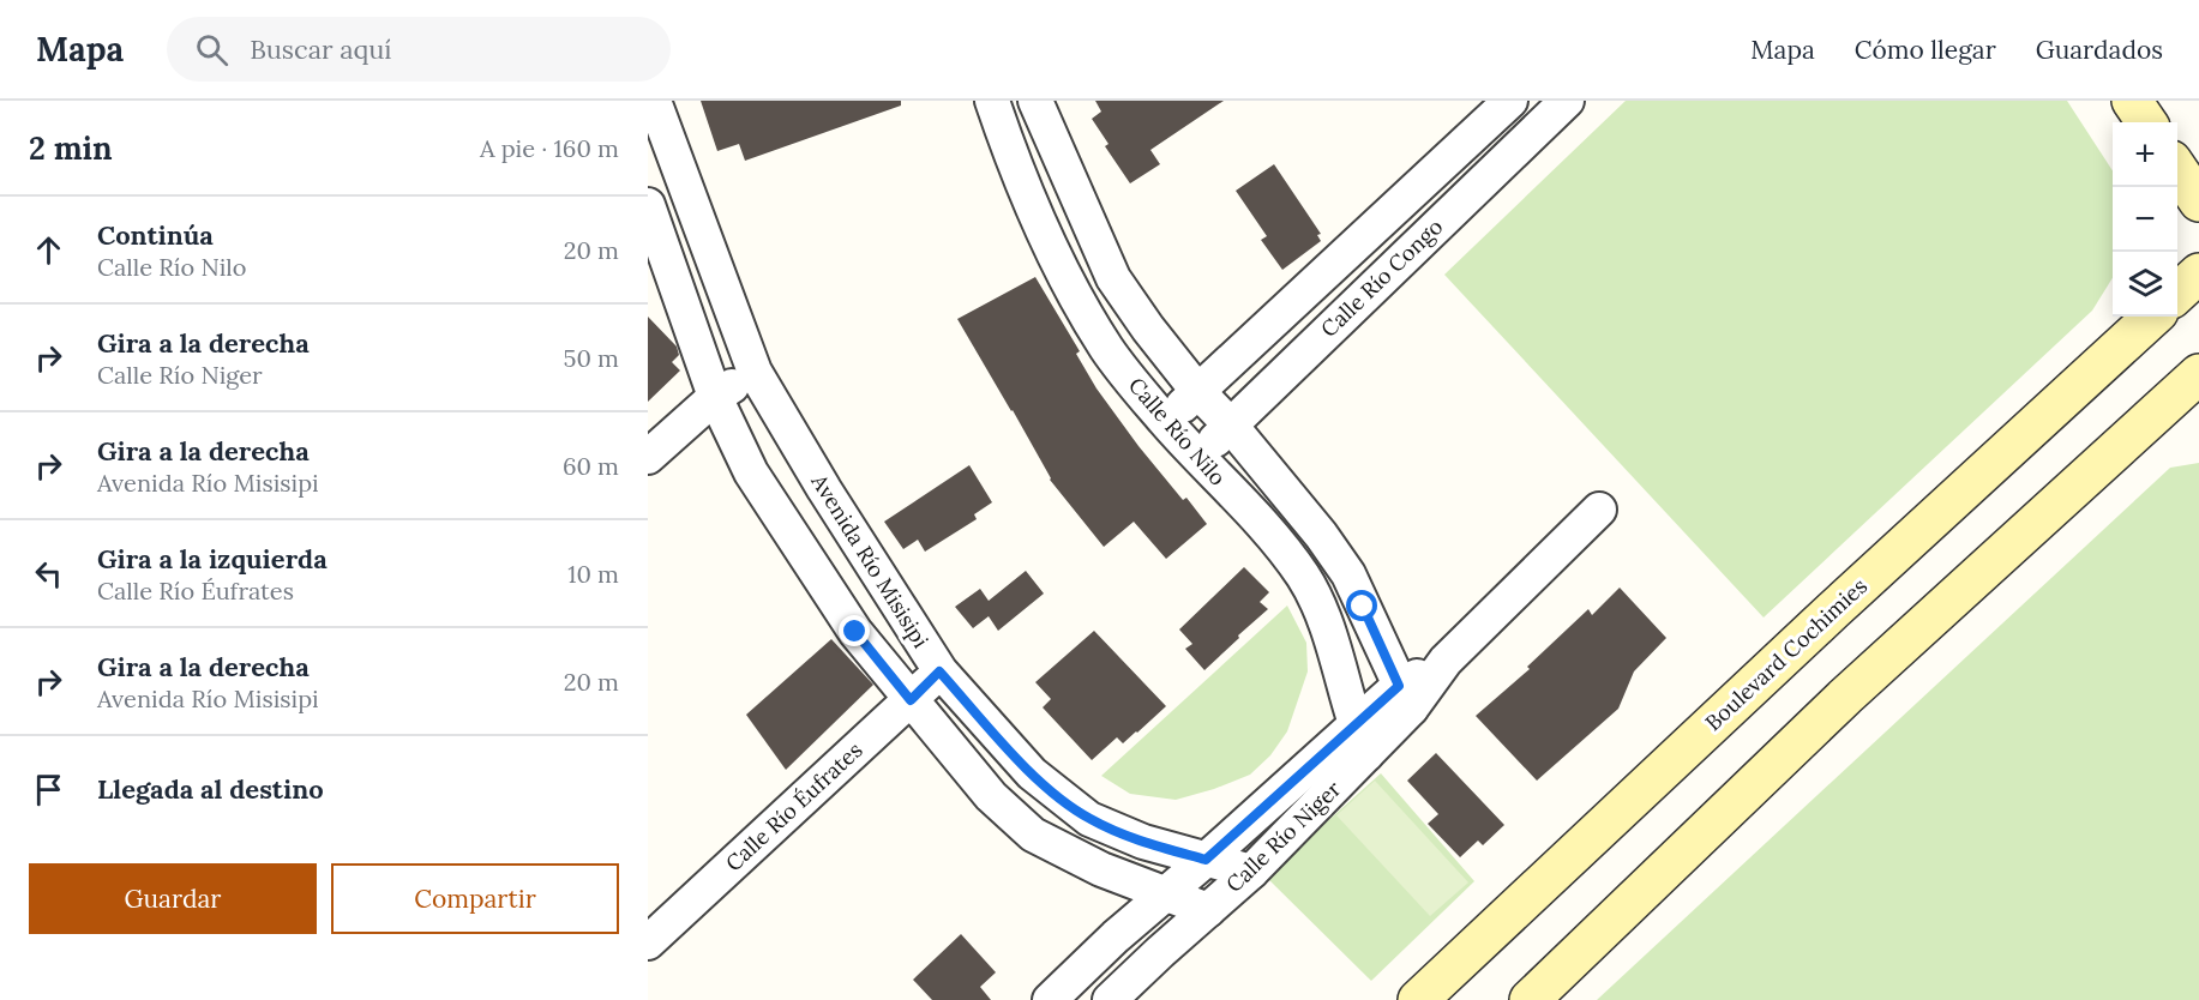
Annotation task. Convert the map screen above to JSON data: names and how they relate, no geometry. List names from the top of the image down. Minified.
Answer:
{"streets":{"main road":["Boulevard Cochimies"],"street":["Calle Río Congo","Calle Río Nilo","Avenida Río Misisipi","Calle Río Éufrates","Calle Río Niger"]},"crossings":[["Calle Río Congo","Calle Río Nilo"],["Calle Río Nilo","Calle Río Niger"],["Avenida Río Misisipi","Calle Río Éufrates"],["Avenida Río Misisipi","Calle Río Niger"]],"page":{"header":"Mapa","search":"Buscar aquí","nav":["Mapa","Cómo llegar","Guardados"],"heading":["2 min","A pie · 160 m"],"map_buttons":["+","−"],"list":[["Continúa","Calle Río Nilo","20 m"],["Gira a la derecha","Calle Río Niger","50 m"],["Gira a la derecha","Avenida Río Misisipi","60 m"],["Gira a la izquierda","Calle Río Éufrates","10 m"],["Gira a la derecha","Avenida Río Misisipi","20 m"],"Llegada al destino"],"buttons":["Guardar","Compartir"]}}
